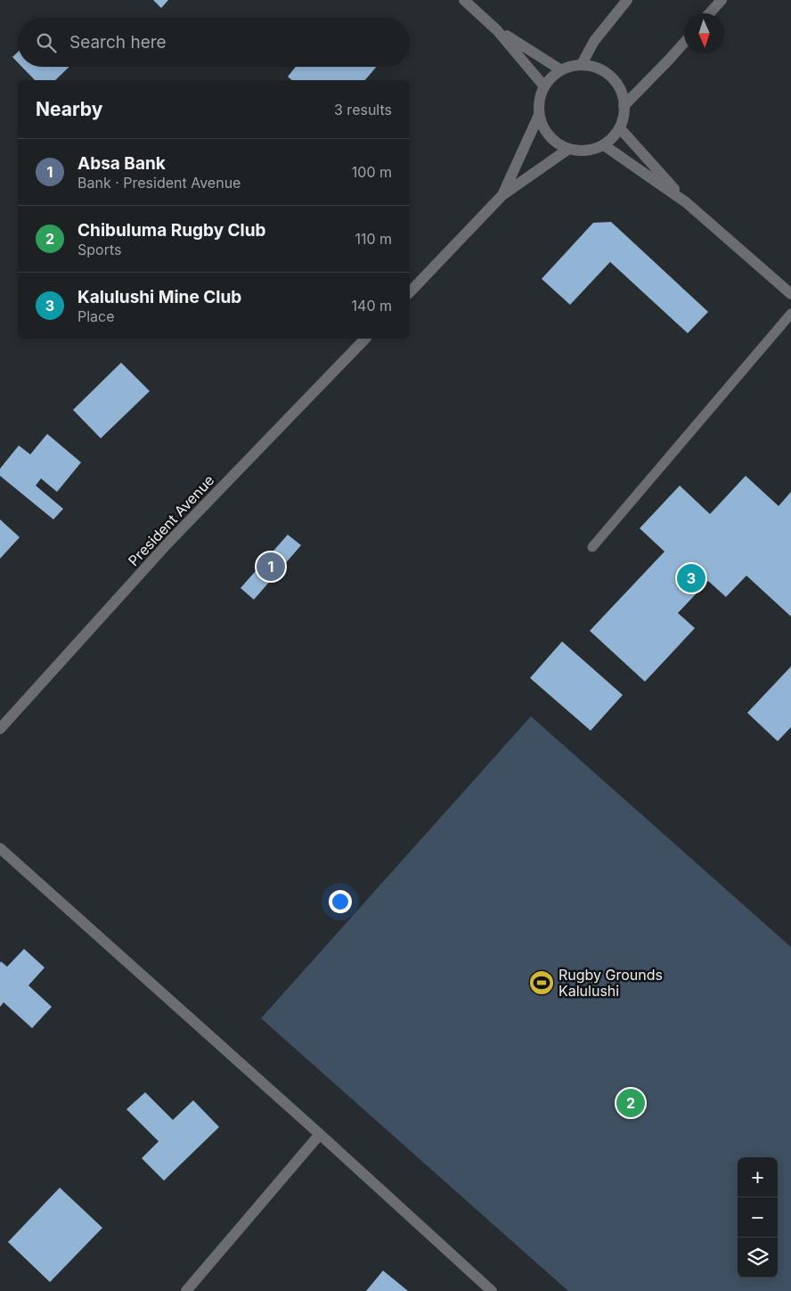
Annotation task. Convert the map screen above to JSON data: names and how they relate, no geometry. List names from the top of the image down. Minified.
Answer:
{"streets":{"street":["President Avenue"]},"places":{"sports":["Rugby Grounds Kalulushi"]},"north":"bottom","page":{"search":"Search here","heading":["Nearby","3 results"],"list":[{"mark":"1","name":"Absa Bank","note":"Bank · President Avenue","value":"100 m"},{"mark":"2","name":"Chibuluma Rugby Club","note":"Sports","value":"110 m"},{"mark":"3","name":"Kalulushi Mine Club","note":"Place","value":"140 m"}],"pins":["1","3","2"],"map_buttons":["+","−"]}}
